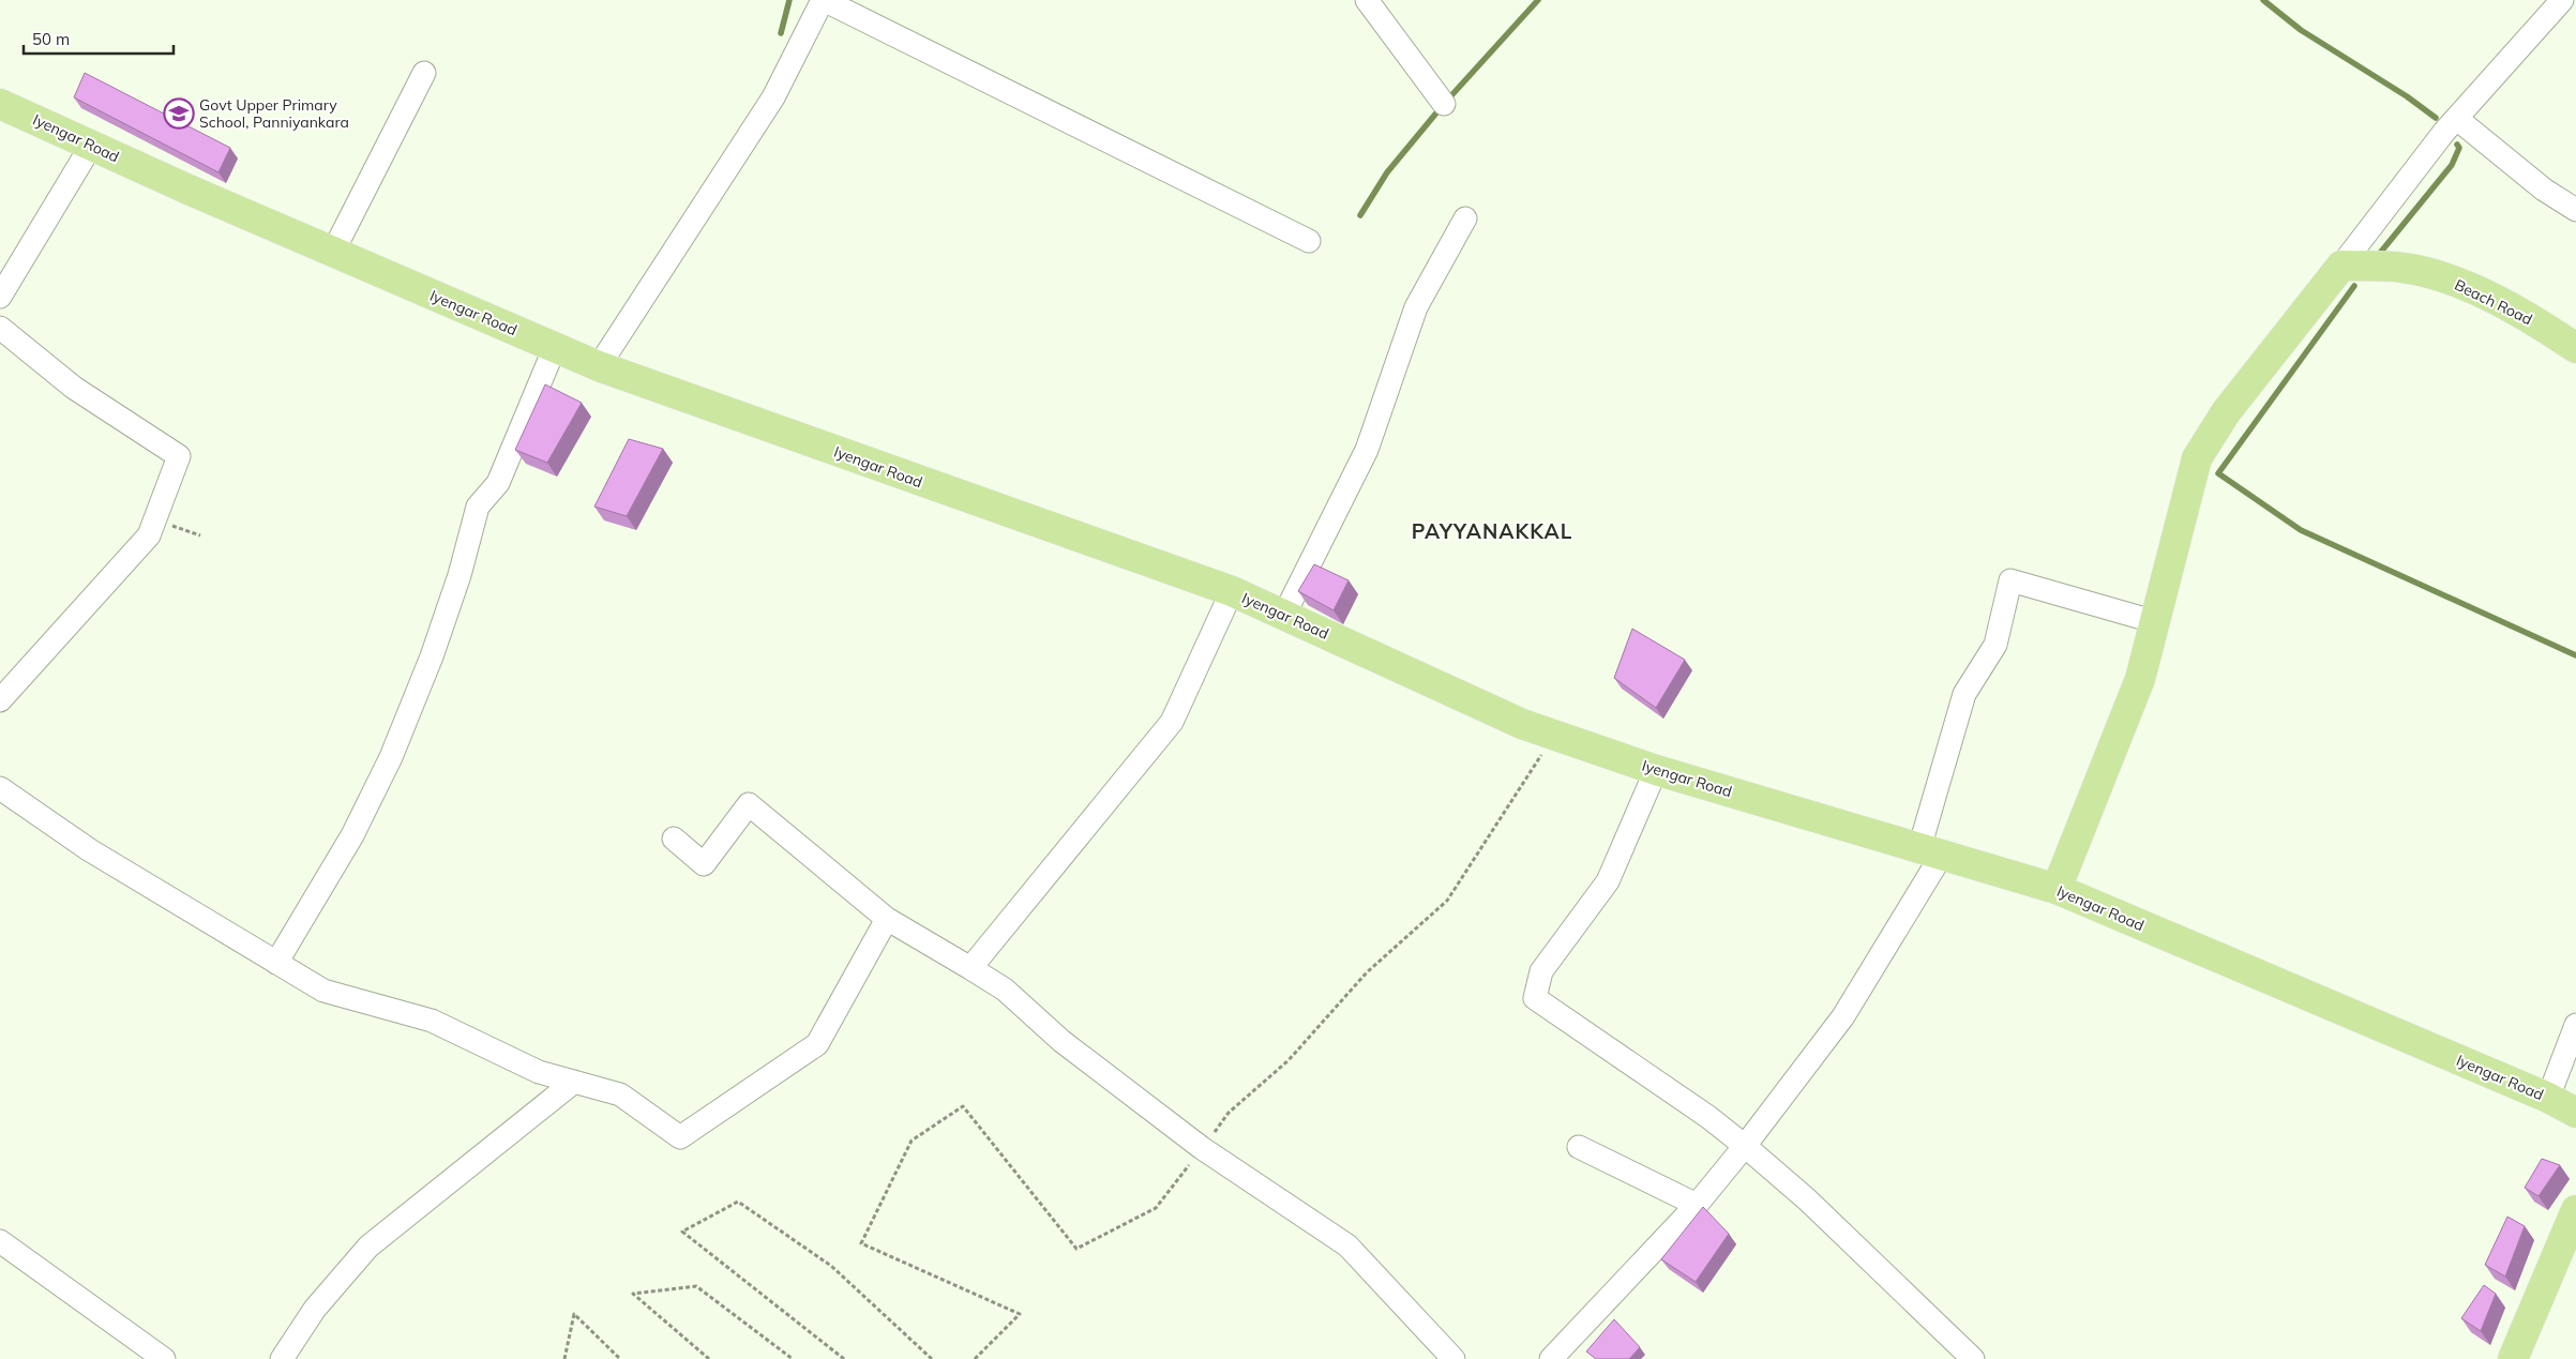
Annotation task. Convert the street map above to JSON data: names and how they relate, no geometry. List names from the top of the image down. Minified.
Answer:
{"streets":{"main road":["Iyengar Road","Beach Road"]},"districts":["PAYYANAKKAL"],"places":{"school or university":["Govt Upper Primary School, Panniyankara"]},"scale_bar":"50 m"}
